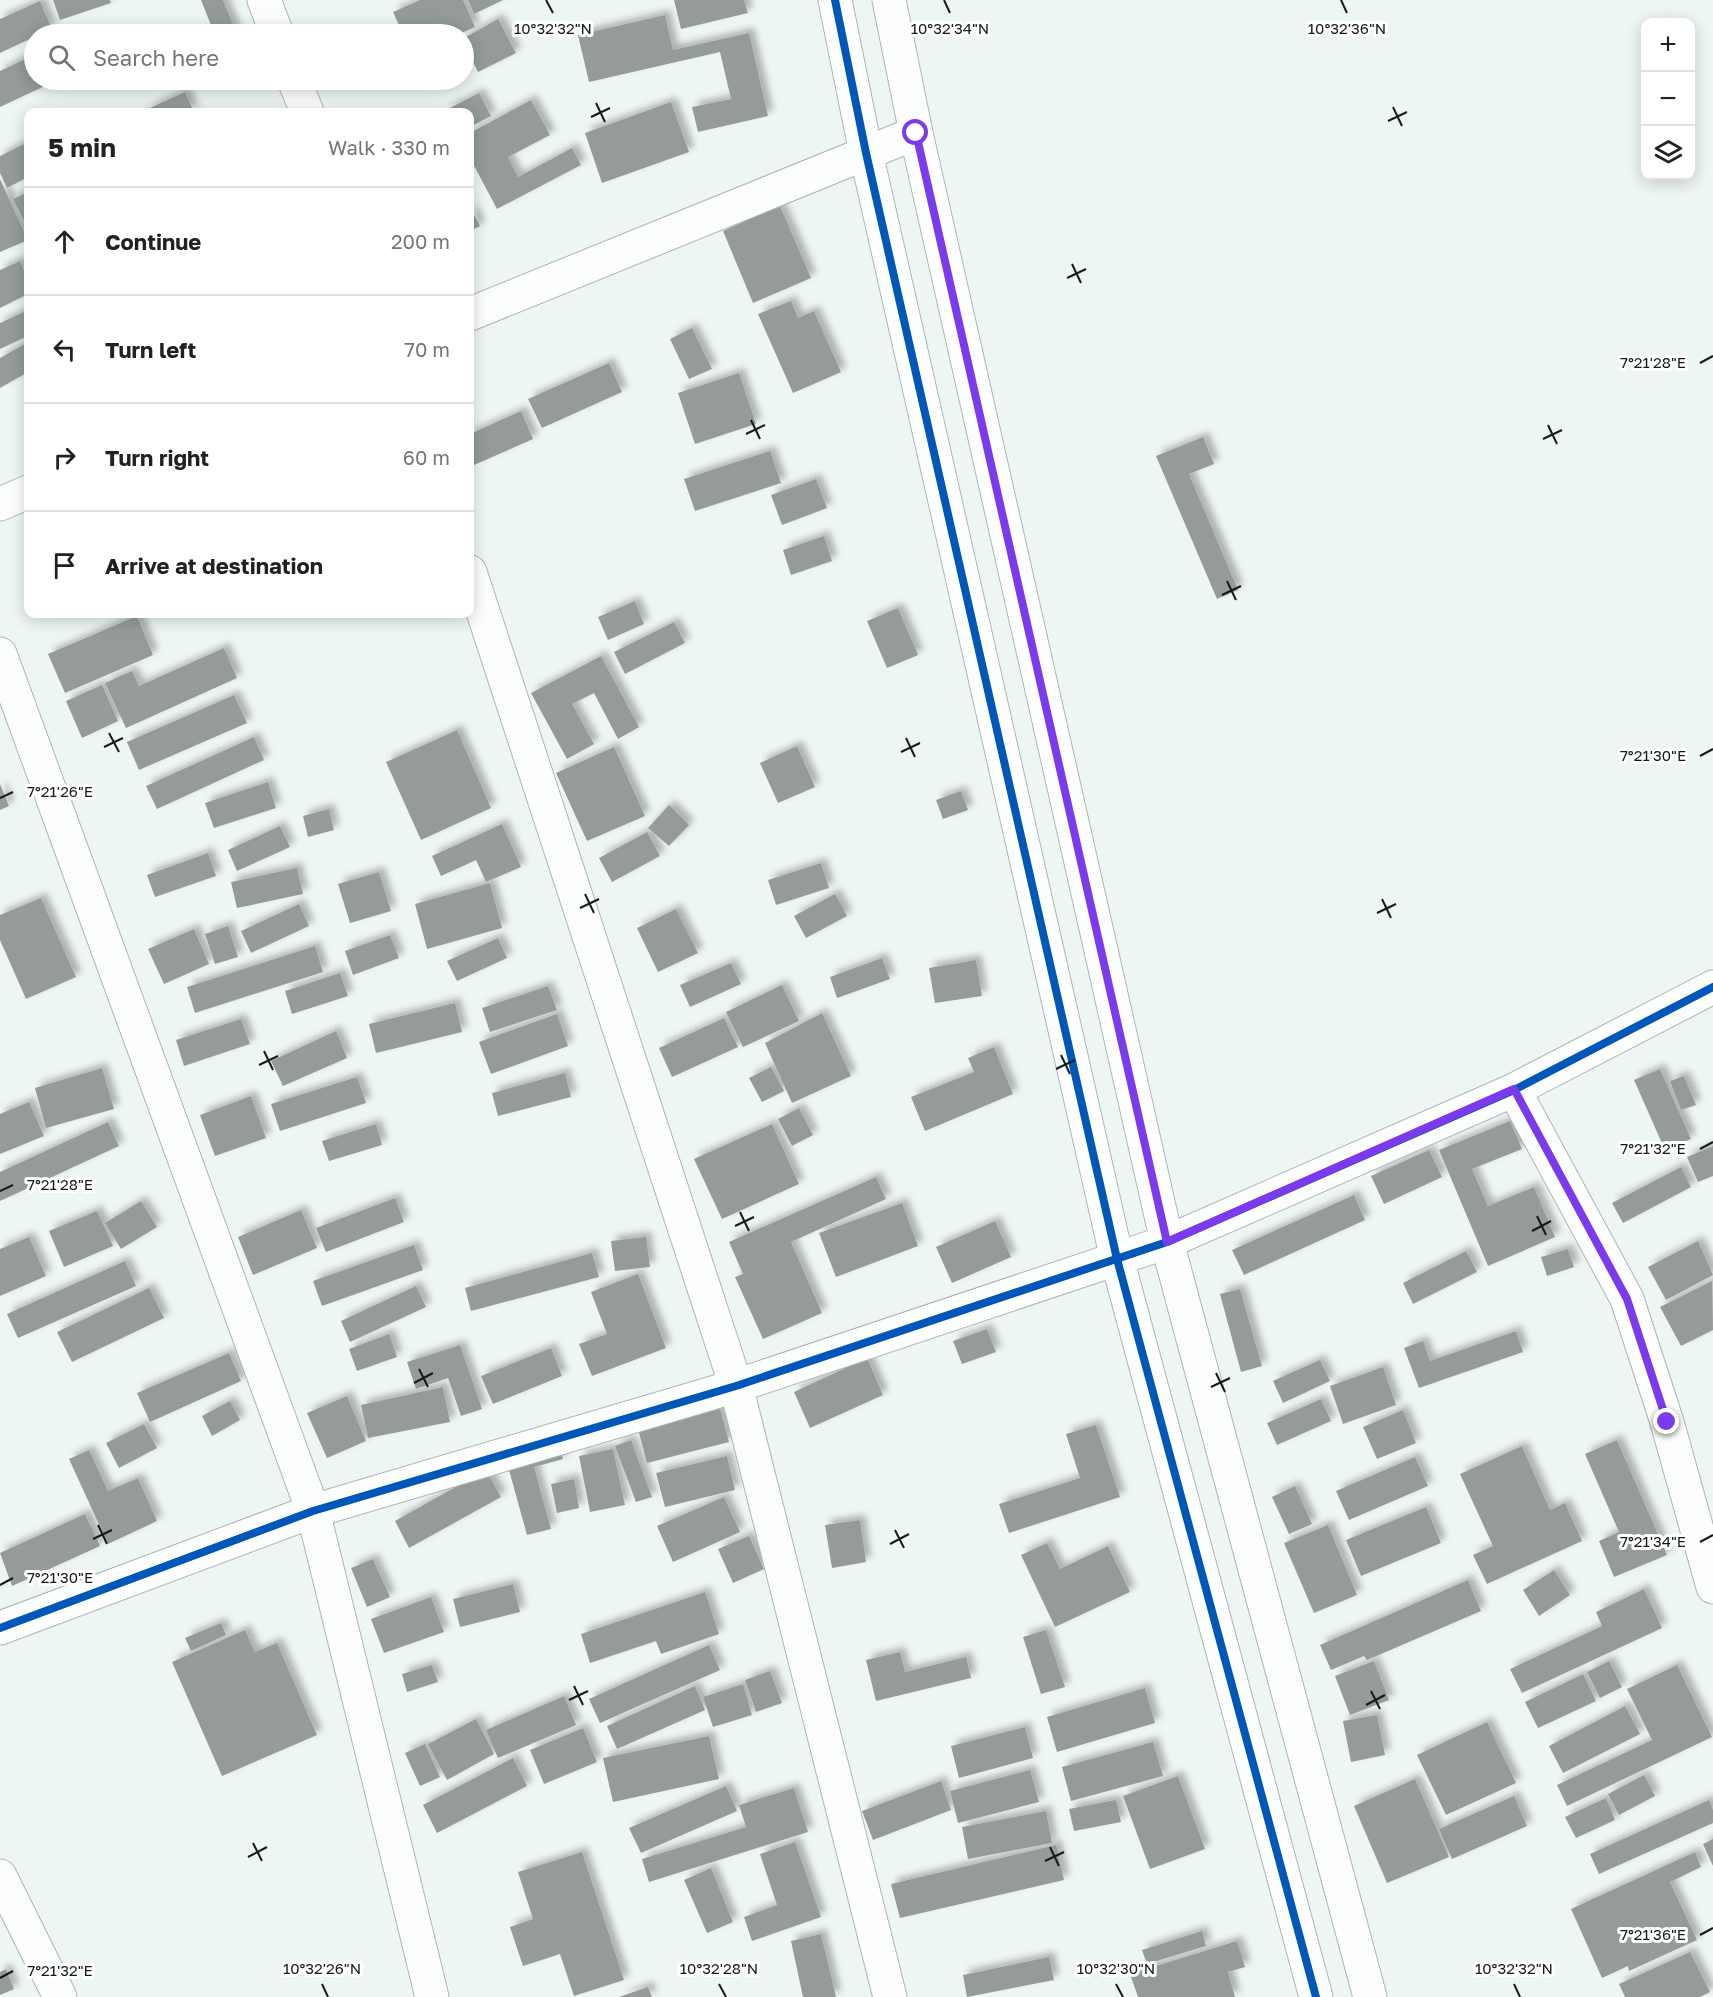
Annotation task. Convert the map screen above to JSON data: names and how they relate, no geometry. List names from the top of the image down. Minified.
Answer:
{"page":{"map_buttons":["+","−"],"search":"Search here","heading":["5 min","Walk · 330 m"],"list":[["Continue","200 m"],["Turn left","70 m"],["Turn right","60 m"],"Arrive at destination"]},"coordinates":["10°32'32\"N","10°32'34\"N","10°32'36\"N","7°21'28\"E","7°21'30\"E","7°21'26\"E","7°21'32\"E","7°21'34\"E","7°21'36\"E","10°32'26\"N","10°32'28\"N","10°32'30\"N"]}
